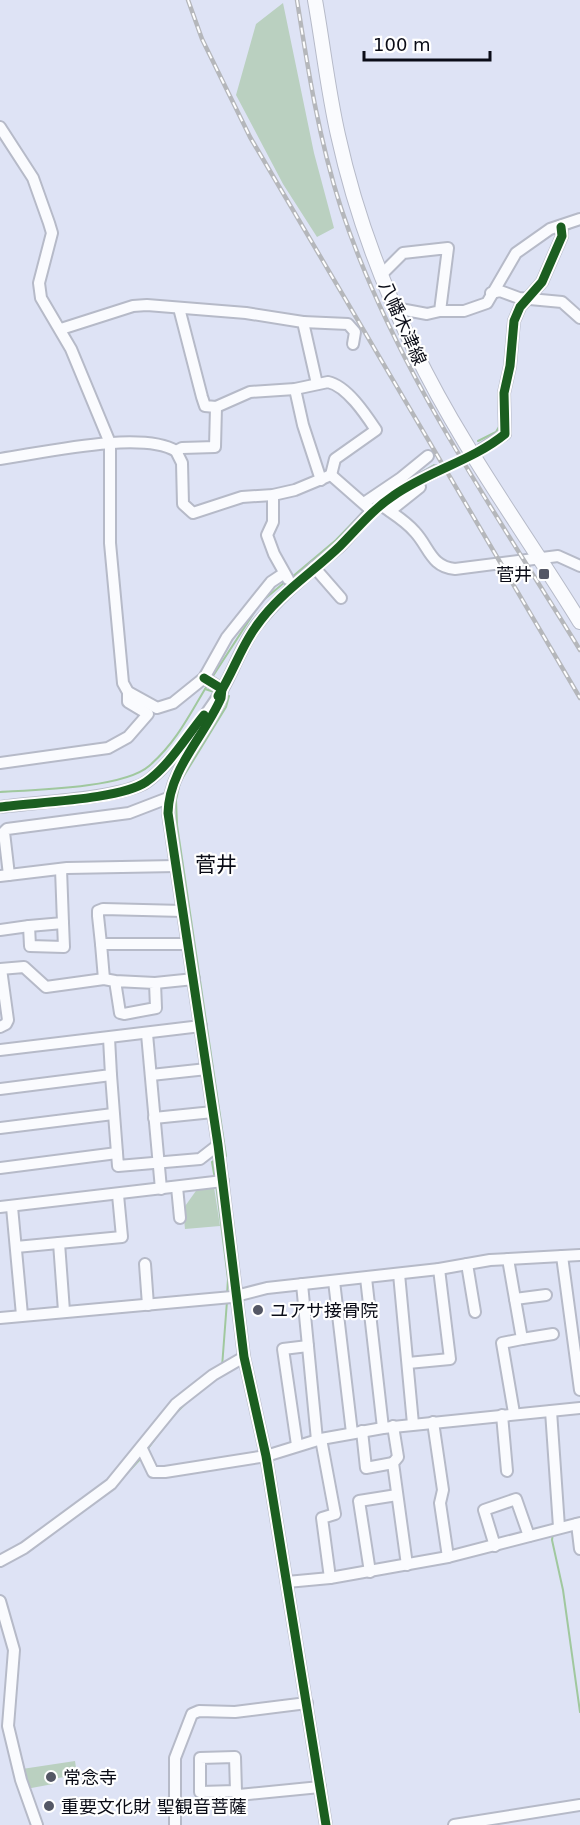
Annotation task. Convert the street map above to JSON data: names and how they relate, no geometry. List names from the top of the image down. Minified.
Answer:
{"streets":{"main road":["八幡木津線"]},"districts":["菅井"],"places":{"transit":["菅井"],"other":["ユアサ接骨院","常念寺","重要文化財 聖観音菩薩"]},"scale_bar":"100 m"}
